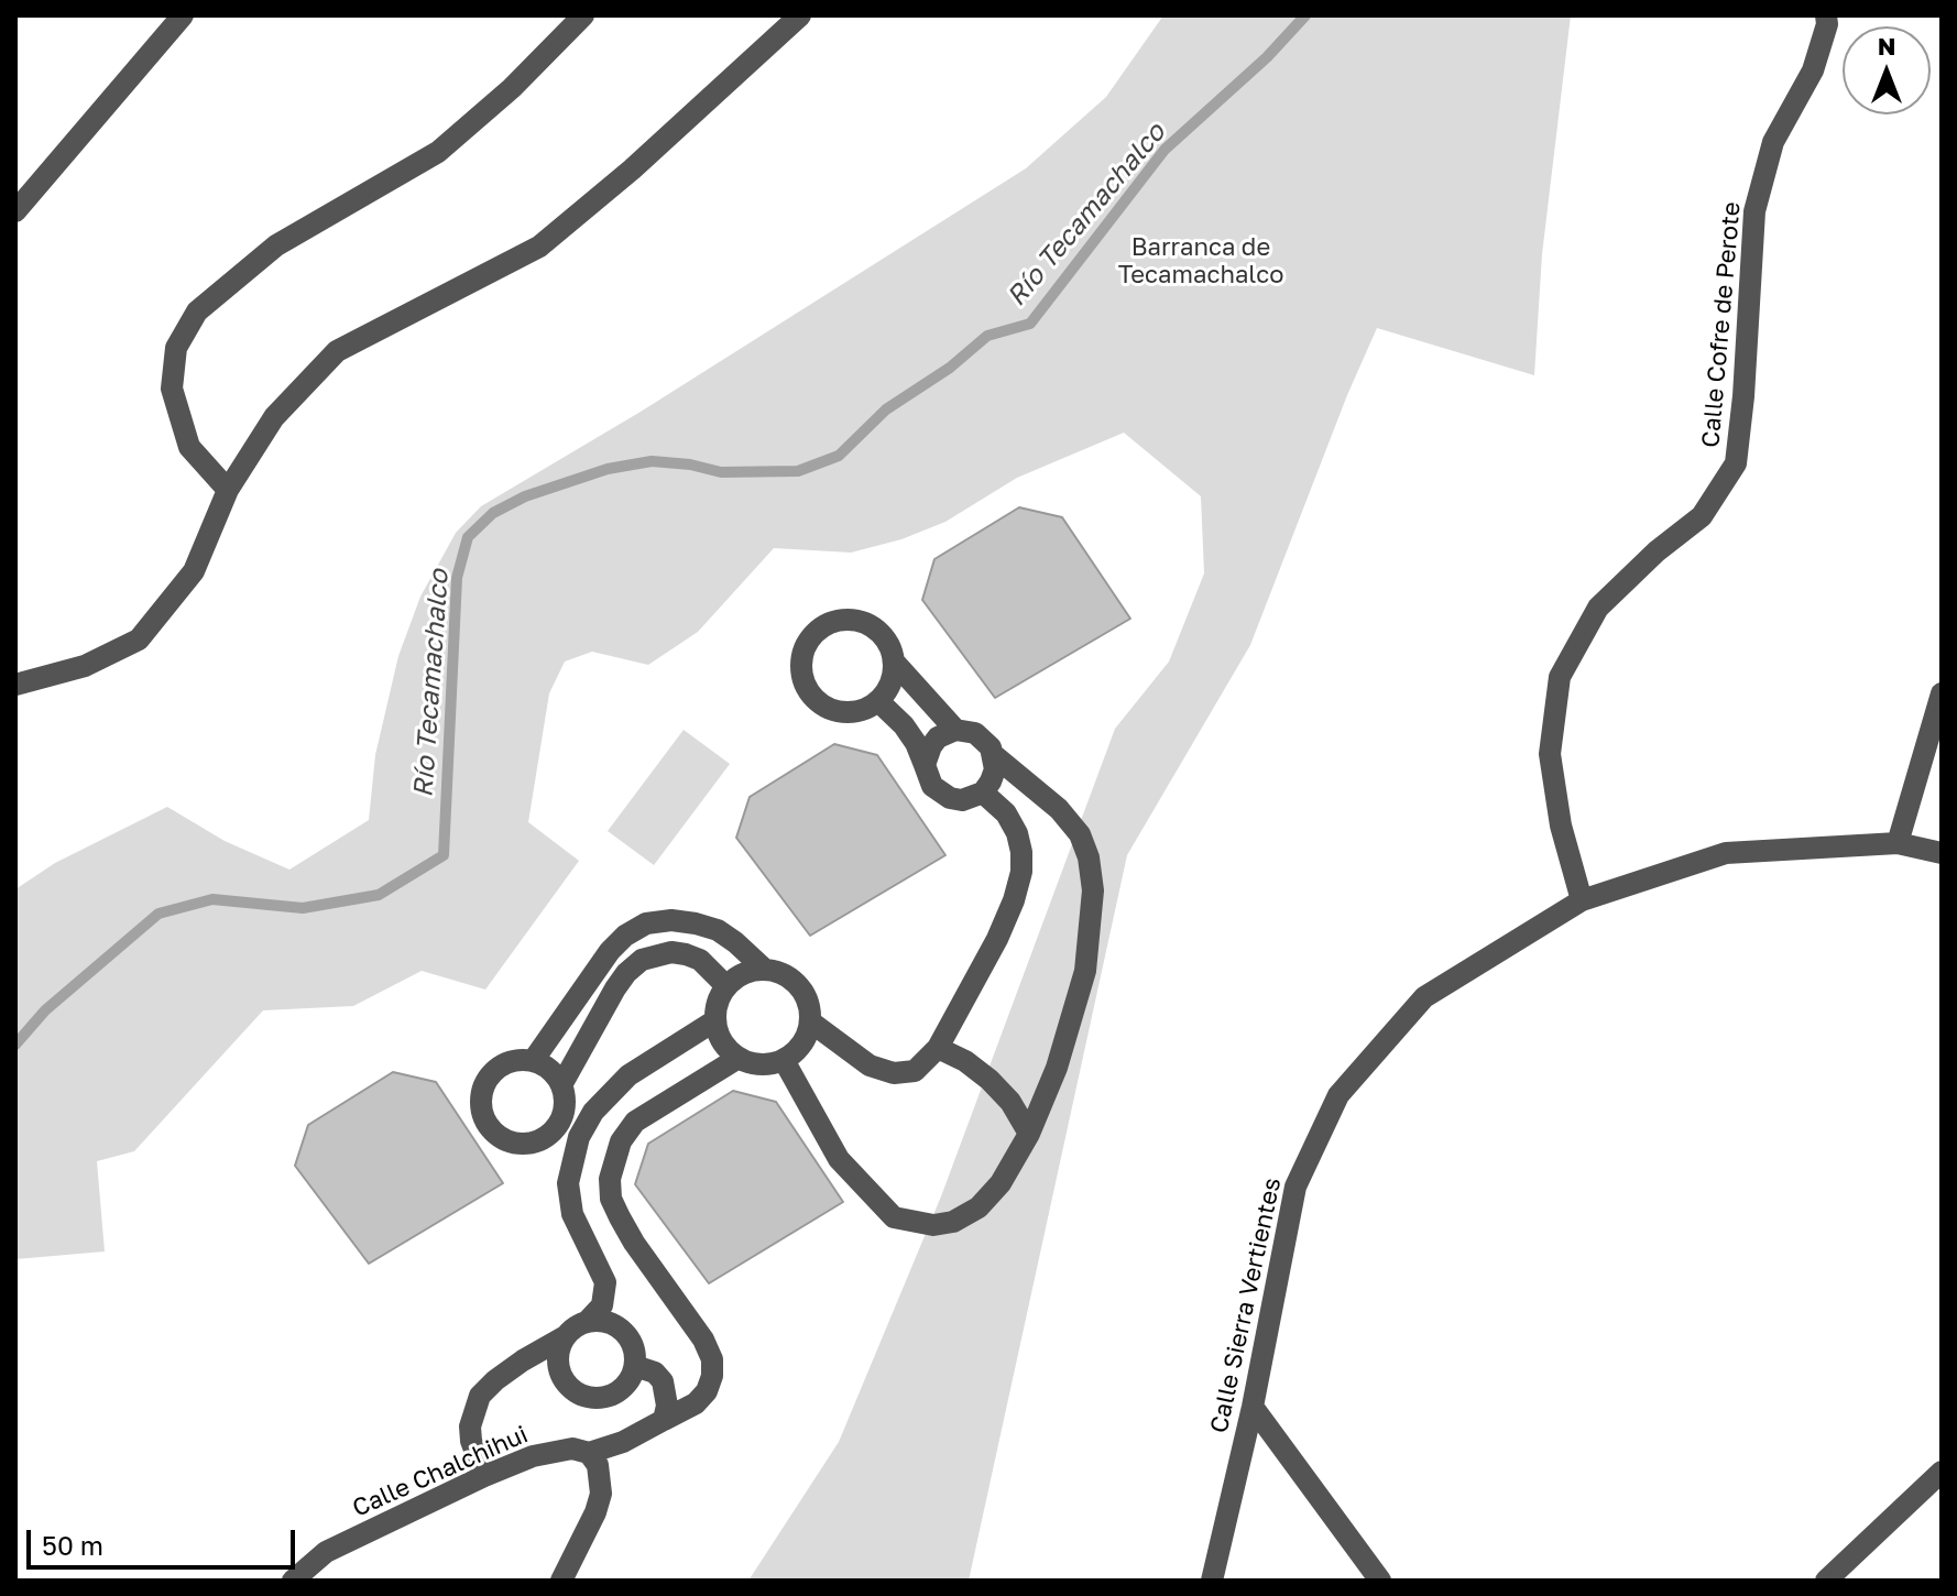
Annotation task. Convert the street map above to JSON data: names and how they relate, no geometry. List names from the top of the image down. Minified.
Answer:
{"streets":{"street":["Calle Cofre de Perote","Calle Sierra Vertientes","Calle Chalchihui"]},"crossings":[["Calle Cofre de Perote","Calle Sierra Vertientes"]],"water":["Río Tecamachalco"],"parks":["Barranca de Tecamachalco"],"scale_bar":"50 m","north":"top"}
